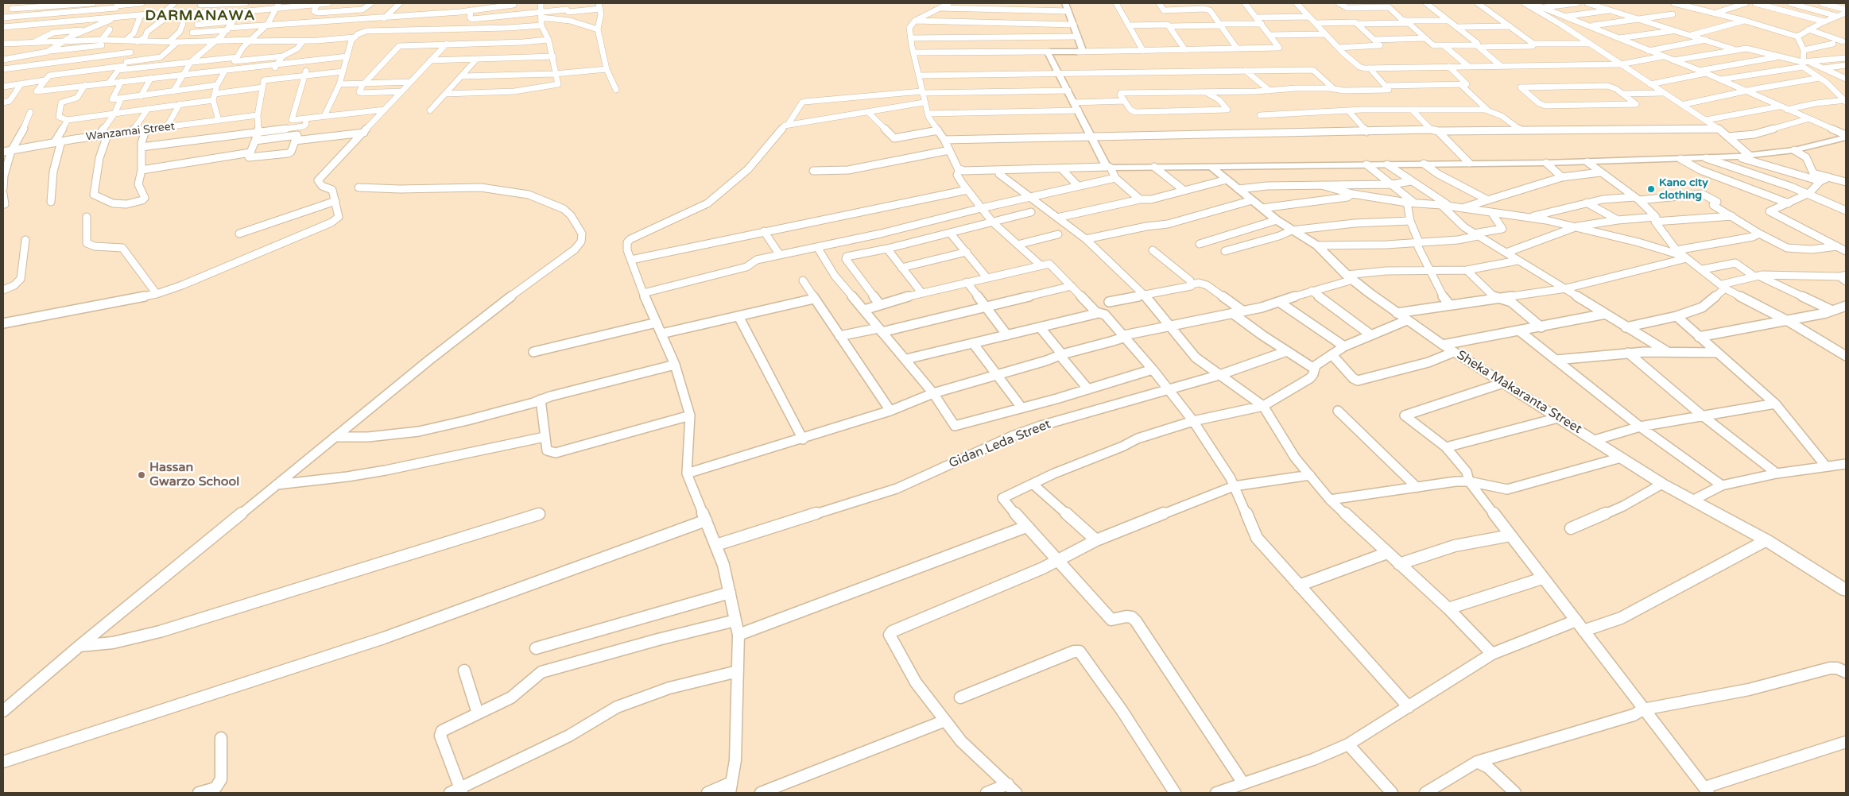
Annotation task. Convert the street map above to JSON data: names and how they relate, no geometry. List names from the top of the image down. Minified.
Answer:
{"streets":{"street":["Wanzamai Street","Sheka Makaranta Street","Gidan Leda Street"]},"districts":["DARMANAWA"],"places":["Kano city clothing","Hassan Gwarzo School"]}
